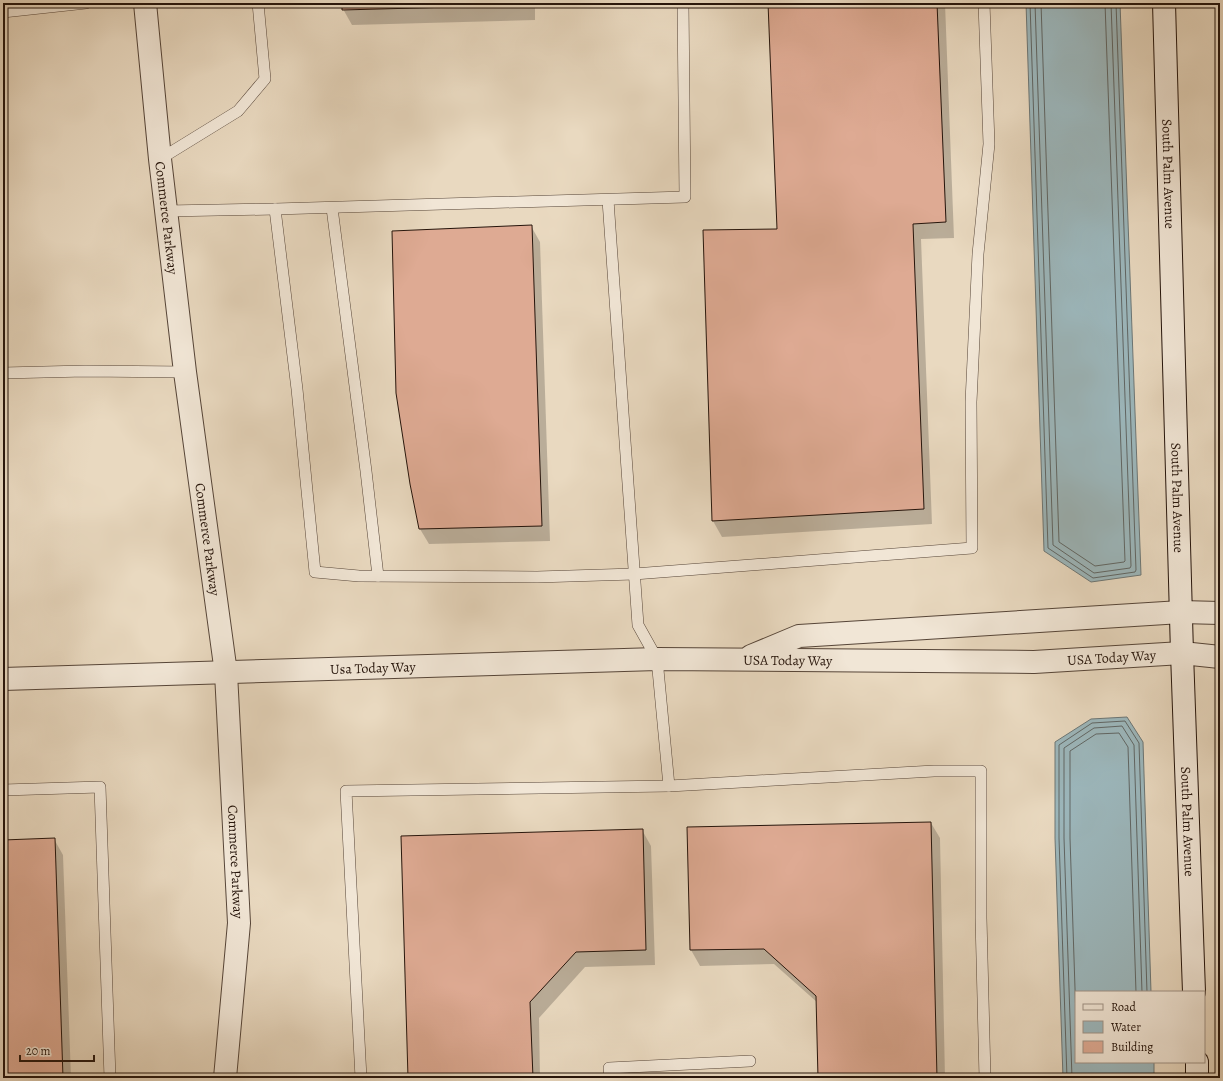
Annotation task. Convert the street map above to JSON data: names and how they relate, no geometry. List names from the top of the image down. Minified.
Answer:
{"streets":{"street":["South Palm Avenue","Commerce Parkway","USA Today Way","Usa Today Way"]},"crossings":[["South Palm Avenue","USA Today Way"],["Commerce Parkway","Usa Today Way"],["USA Today Way","Usa Today Way"]],"legend":["Road","Water","Building"],"scale_bar":"20 m"}
